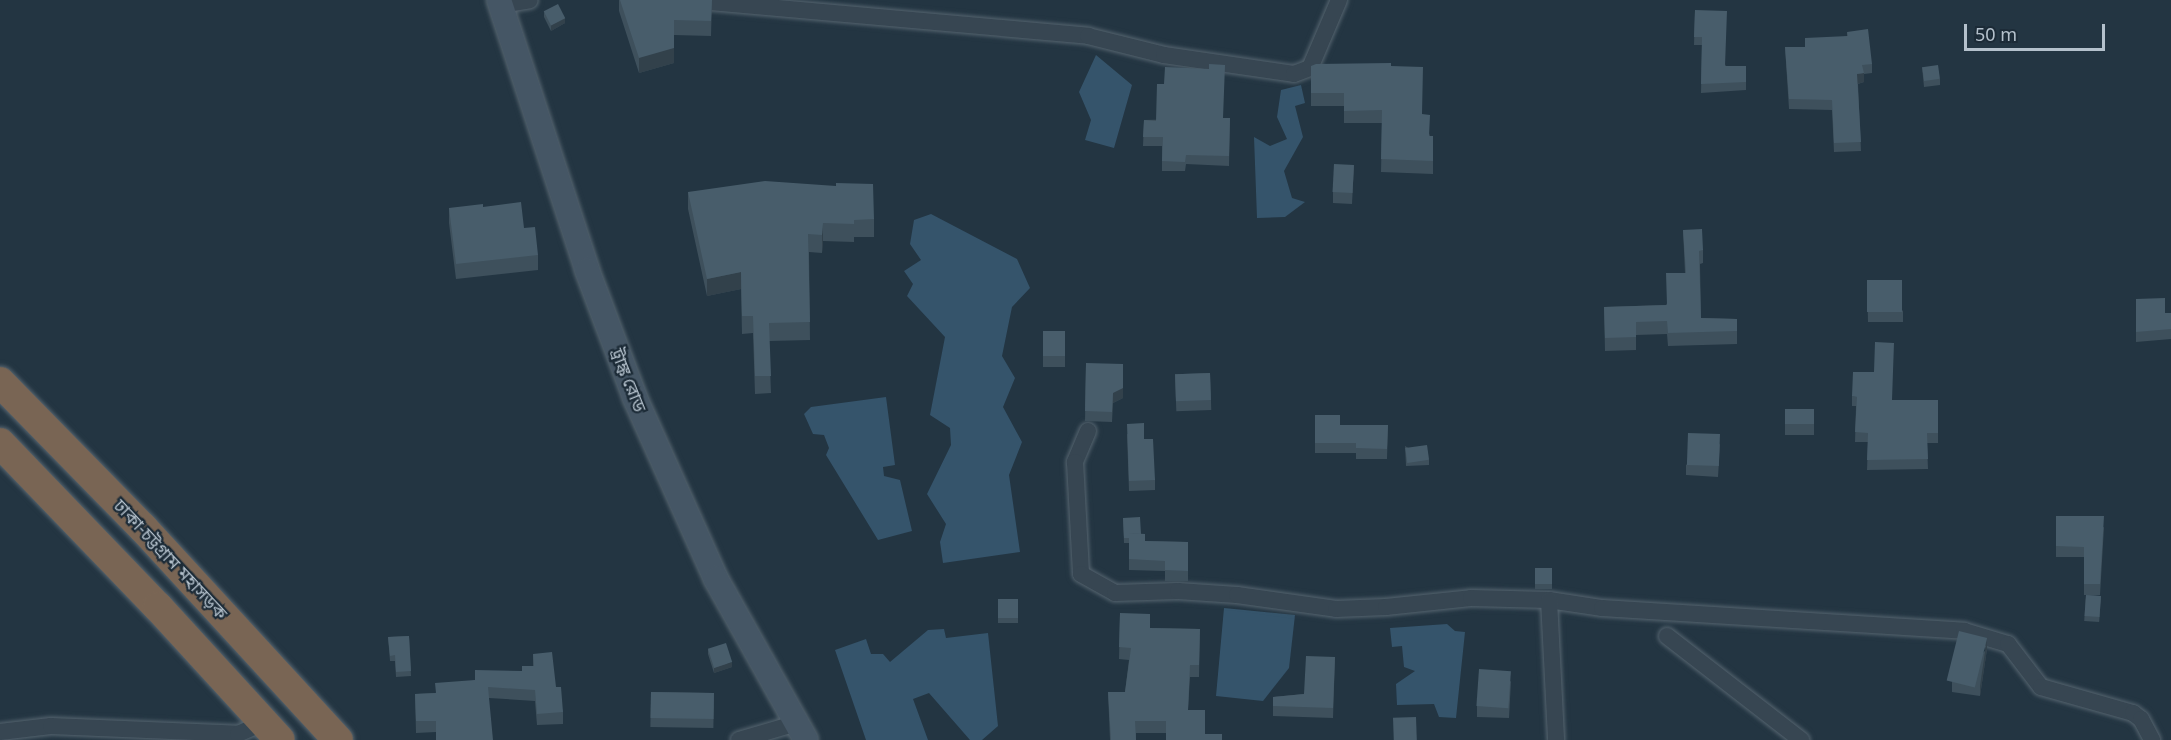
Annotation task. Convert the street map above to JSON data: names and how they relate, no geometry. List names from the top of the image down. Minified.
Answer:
{"streets":{"highway":["ঢাকা-চট্টগ্রাম মহাসড়ক"],"main road":["ট্রাঙ্ক রোড"]},"scale_bar":"50 m"}
